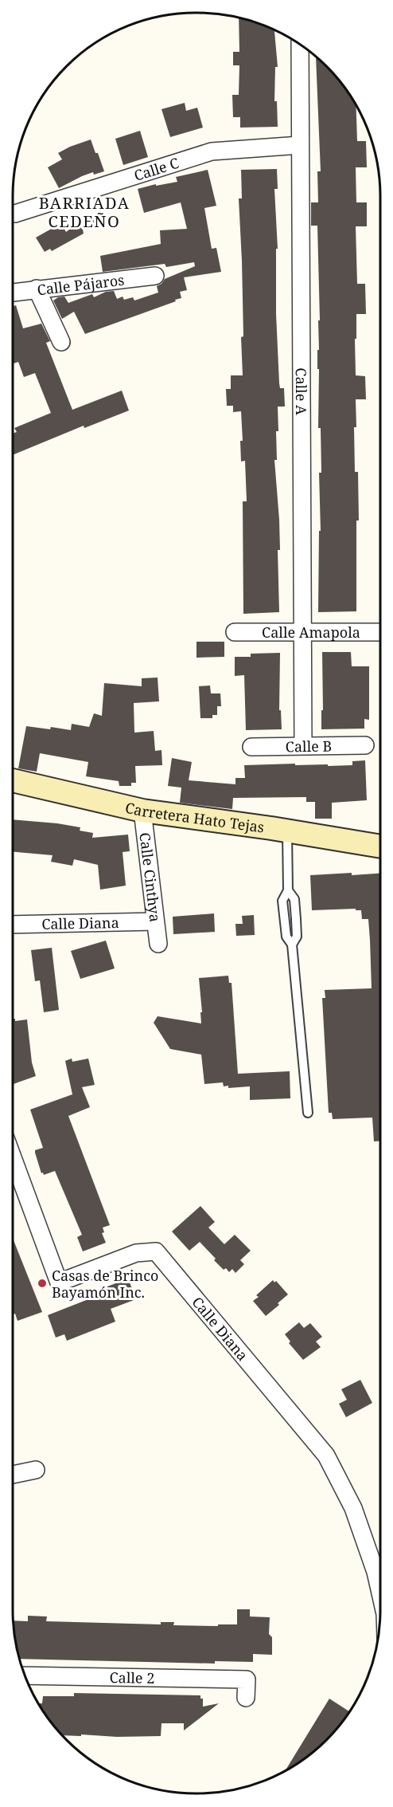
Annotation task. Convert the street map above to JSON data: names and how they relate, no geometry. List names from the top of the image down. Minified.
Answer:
{"streets":{"street":["Calle C","Calle Pájaros","Calle A","Calle Amapola","Calle B","Carretera Hato Tejas","Calle Cinthya","Calle Diana","Calle 2"]},"crossings":[["Calle C","Calle A"],["Calle A","Calle Amapola"],["Calle A","Calle B"],["Carretera Hato Tejas","Calle Cinthya"],["Calle Cinthya","Calle Diana"]],"districts":["BARRIADA CEDEÑO"],"places":["Casas de Brinco Bayamón Inc."]}
